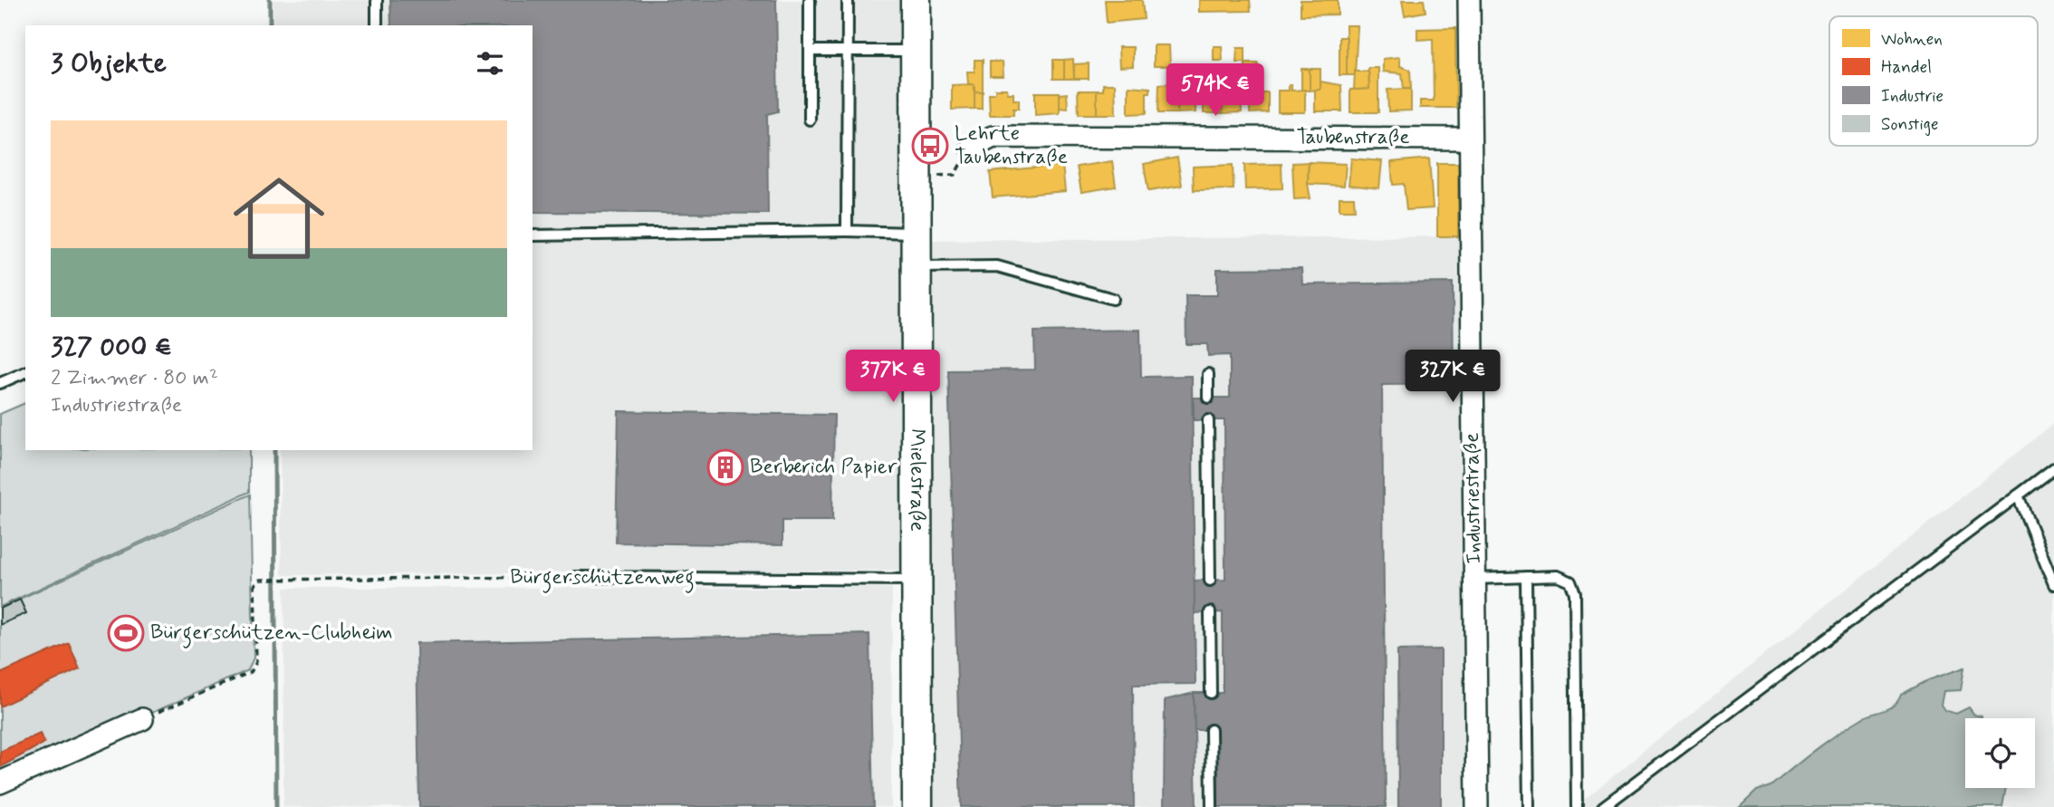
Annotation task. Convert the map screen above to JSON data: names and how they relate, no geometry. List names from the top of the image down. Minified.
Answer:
{"streets":{"street":["Taubenstraße","Mielestraße","Industriestraße"],"lane":["Bürgerschützenweg"]},"crossings":[["Taubenstraße","Industriestraße"],["Mielestraße","Bürgerschützenweg"]],"places":{"bus stop":["Lehrte Taubenstraße"],"building":["Berberich Papier"],"sports":["Bürgerschützen-Clubheim"]},"legend":["Wohnen","Handel","Industrie","Sonstige"],"page":{"heading":"3 Objekte","price":["574K €","377K €","327K €"],"list":[{"name":"327 000 €","note":"2 Zimmer · 80 m² · Industriestraße"}]}}
